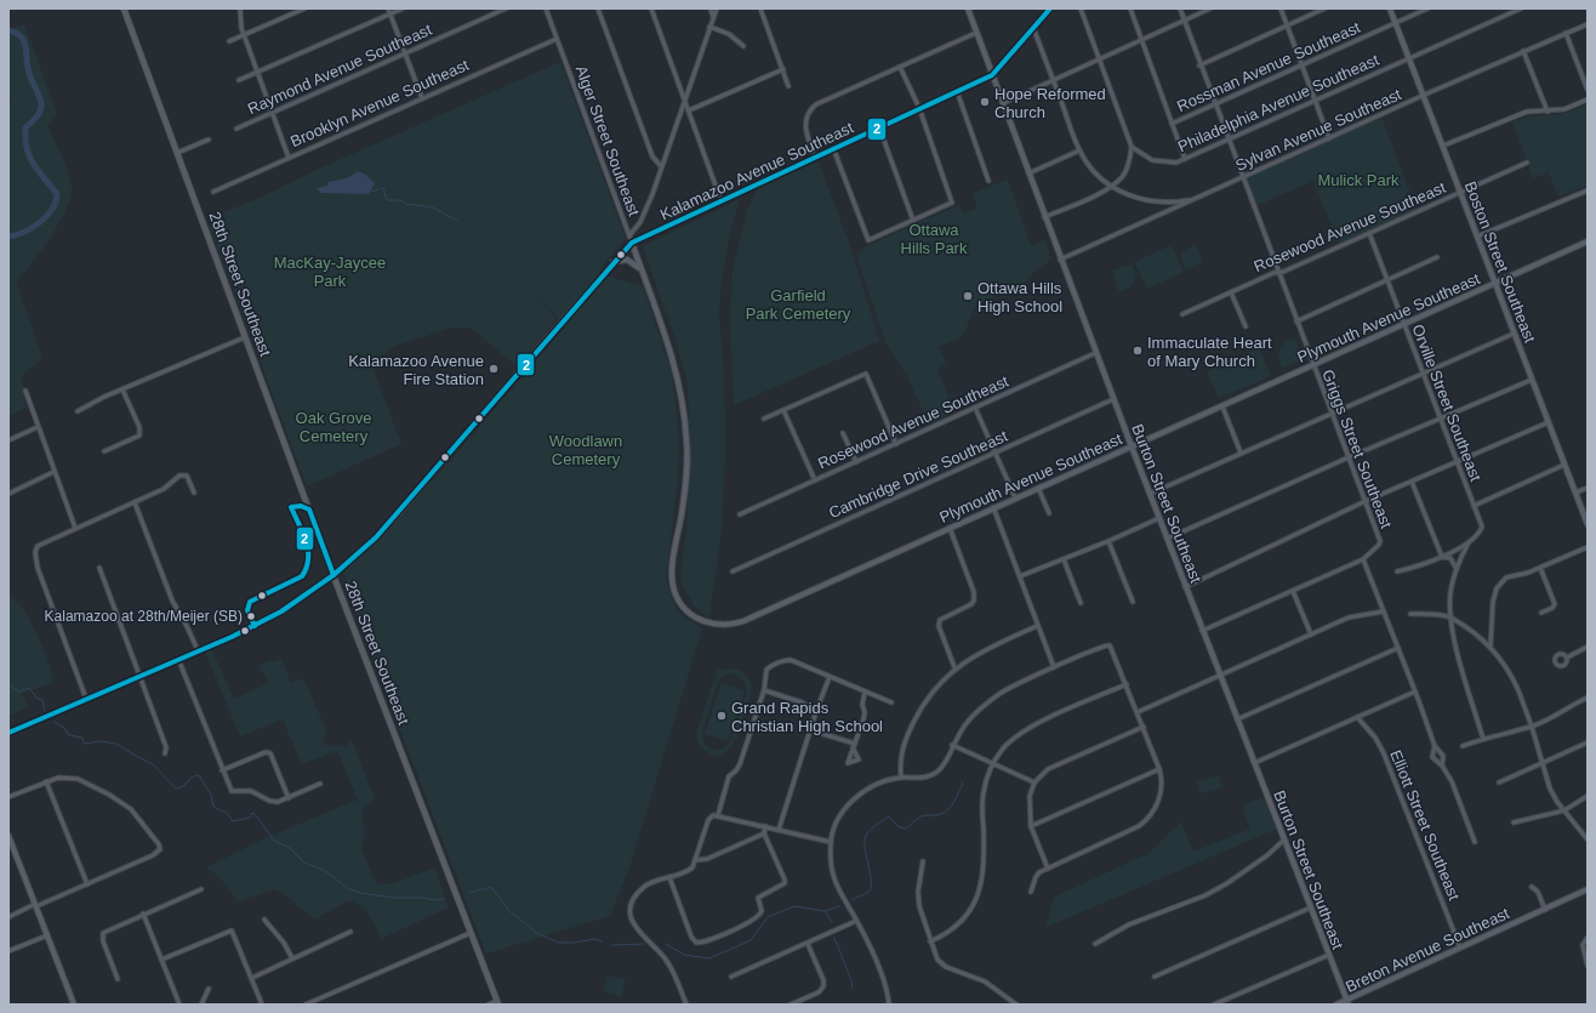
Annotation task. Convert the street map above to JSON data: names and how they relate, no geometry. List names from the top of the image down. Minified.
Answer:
{"streets":{"main road":["Alger Street Southeast","Kalamazoo Avenue Southeast","Boston Street Southeast","28th Street Southeast","Plymouth Avenue Southeast","Burton Street Southeast","Breton Avenue Southeast"],"street":["Rossman Avenue Southeast","Raymond Avenue Southeast","Brooklyn Avenue Southeast","Philadelphia Avenue Southeast","Sylvan Avenue Southeast","Rosewood Avenue Southeast","Orville Street Southeast","Griggs Street Southeast","Cambridge Drive Southeast","Elliott Street Southeast"]},"crossings":[["Rossman Avenue Southeast","Boston Street Southeast"],["Rossman Avenue Southeast","Griggs Street Southeast"],["Brooklyn Avenue Southeast","Alger Street Southeast"],["Philadelphia Avenue Southeast","Boston Street Southeast"],["Philadelphia Avenue Southeast","Griggs Street Southeast"],["Sylvan Avenue Southeast","Boston Street Southeast"],["Sylvan Avenue Southeast","Griggs Street Southeast"],["Sylvan Avenue Southeast","Burton Street Southeast"],["Alger Street Southeast","Kalamazoo Avenue Southeast"],["Alger Street Southeast","Plymouth Avenue Southeast"],["Kalamazoo Avenue Southeast","28th Street Southeast"],["Kalamazoo Avenue Southeast","Burton Street Southeast"],["Rosewood Avenue Southeast","Boston Street Southeast"],["Rosewood Avenue Southeast","Orville Street Southeast"],["Rosewood Avenue Southeast","Griggs Street Southeast"],["Rosewood Avenue Southeast","Burton Street Southeast"],["Boston Street Southeast","Plymouth Avenue Southeast"],["Plymouth Avenue Southeast","Orville Street Southeast"],["Plymouth Avenue Southeast","Griggs Street Southeast"],["Plymouth Avenue Southeast","Burton Street Southeast"],["Cambridge Drive Southeast","Burton Street Southeast"],["Burton Street Southeast","Breton Avenue Southeast"],["Elliott Street Southeast","Breton Avenue Southeast"]],"parks":["Mulick Park","Ottawa Hills Park","MacKay-Jaycee Park","Garfield Park Cemetery","Oak Grove Cemetery","Woodlawn Cemetery"],"places":["Hope Reformed Church","Ottawa Hills High School","Immaculate Heart of Mary Church","Kalamazoo Avenue Fire Station","Kalamazoo at 28th/Meijer (SB)","Grand Rapids Christian High School"],"lines":["transit line 2"]}
